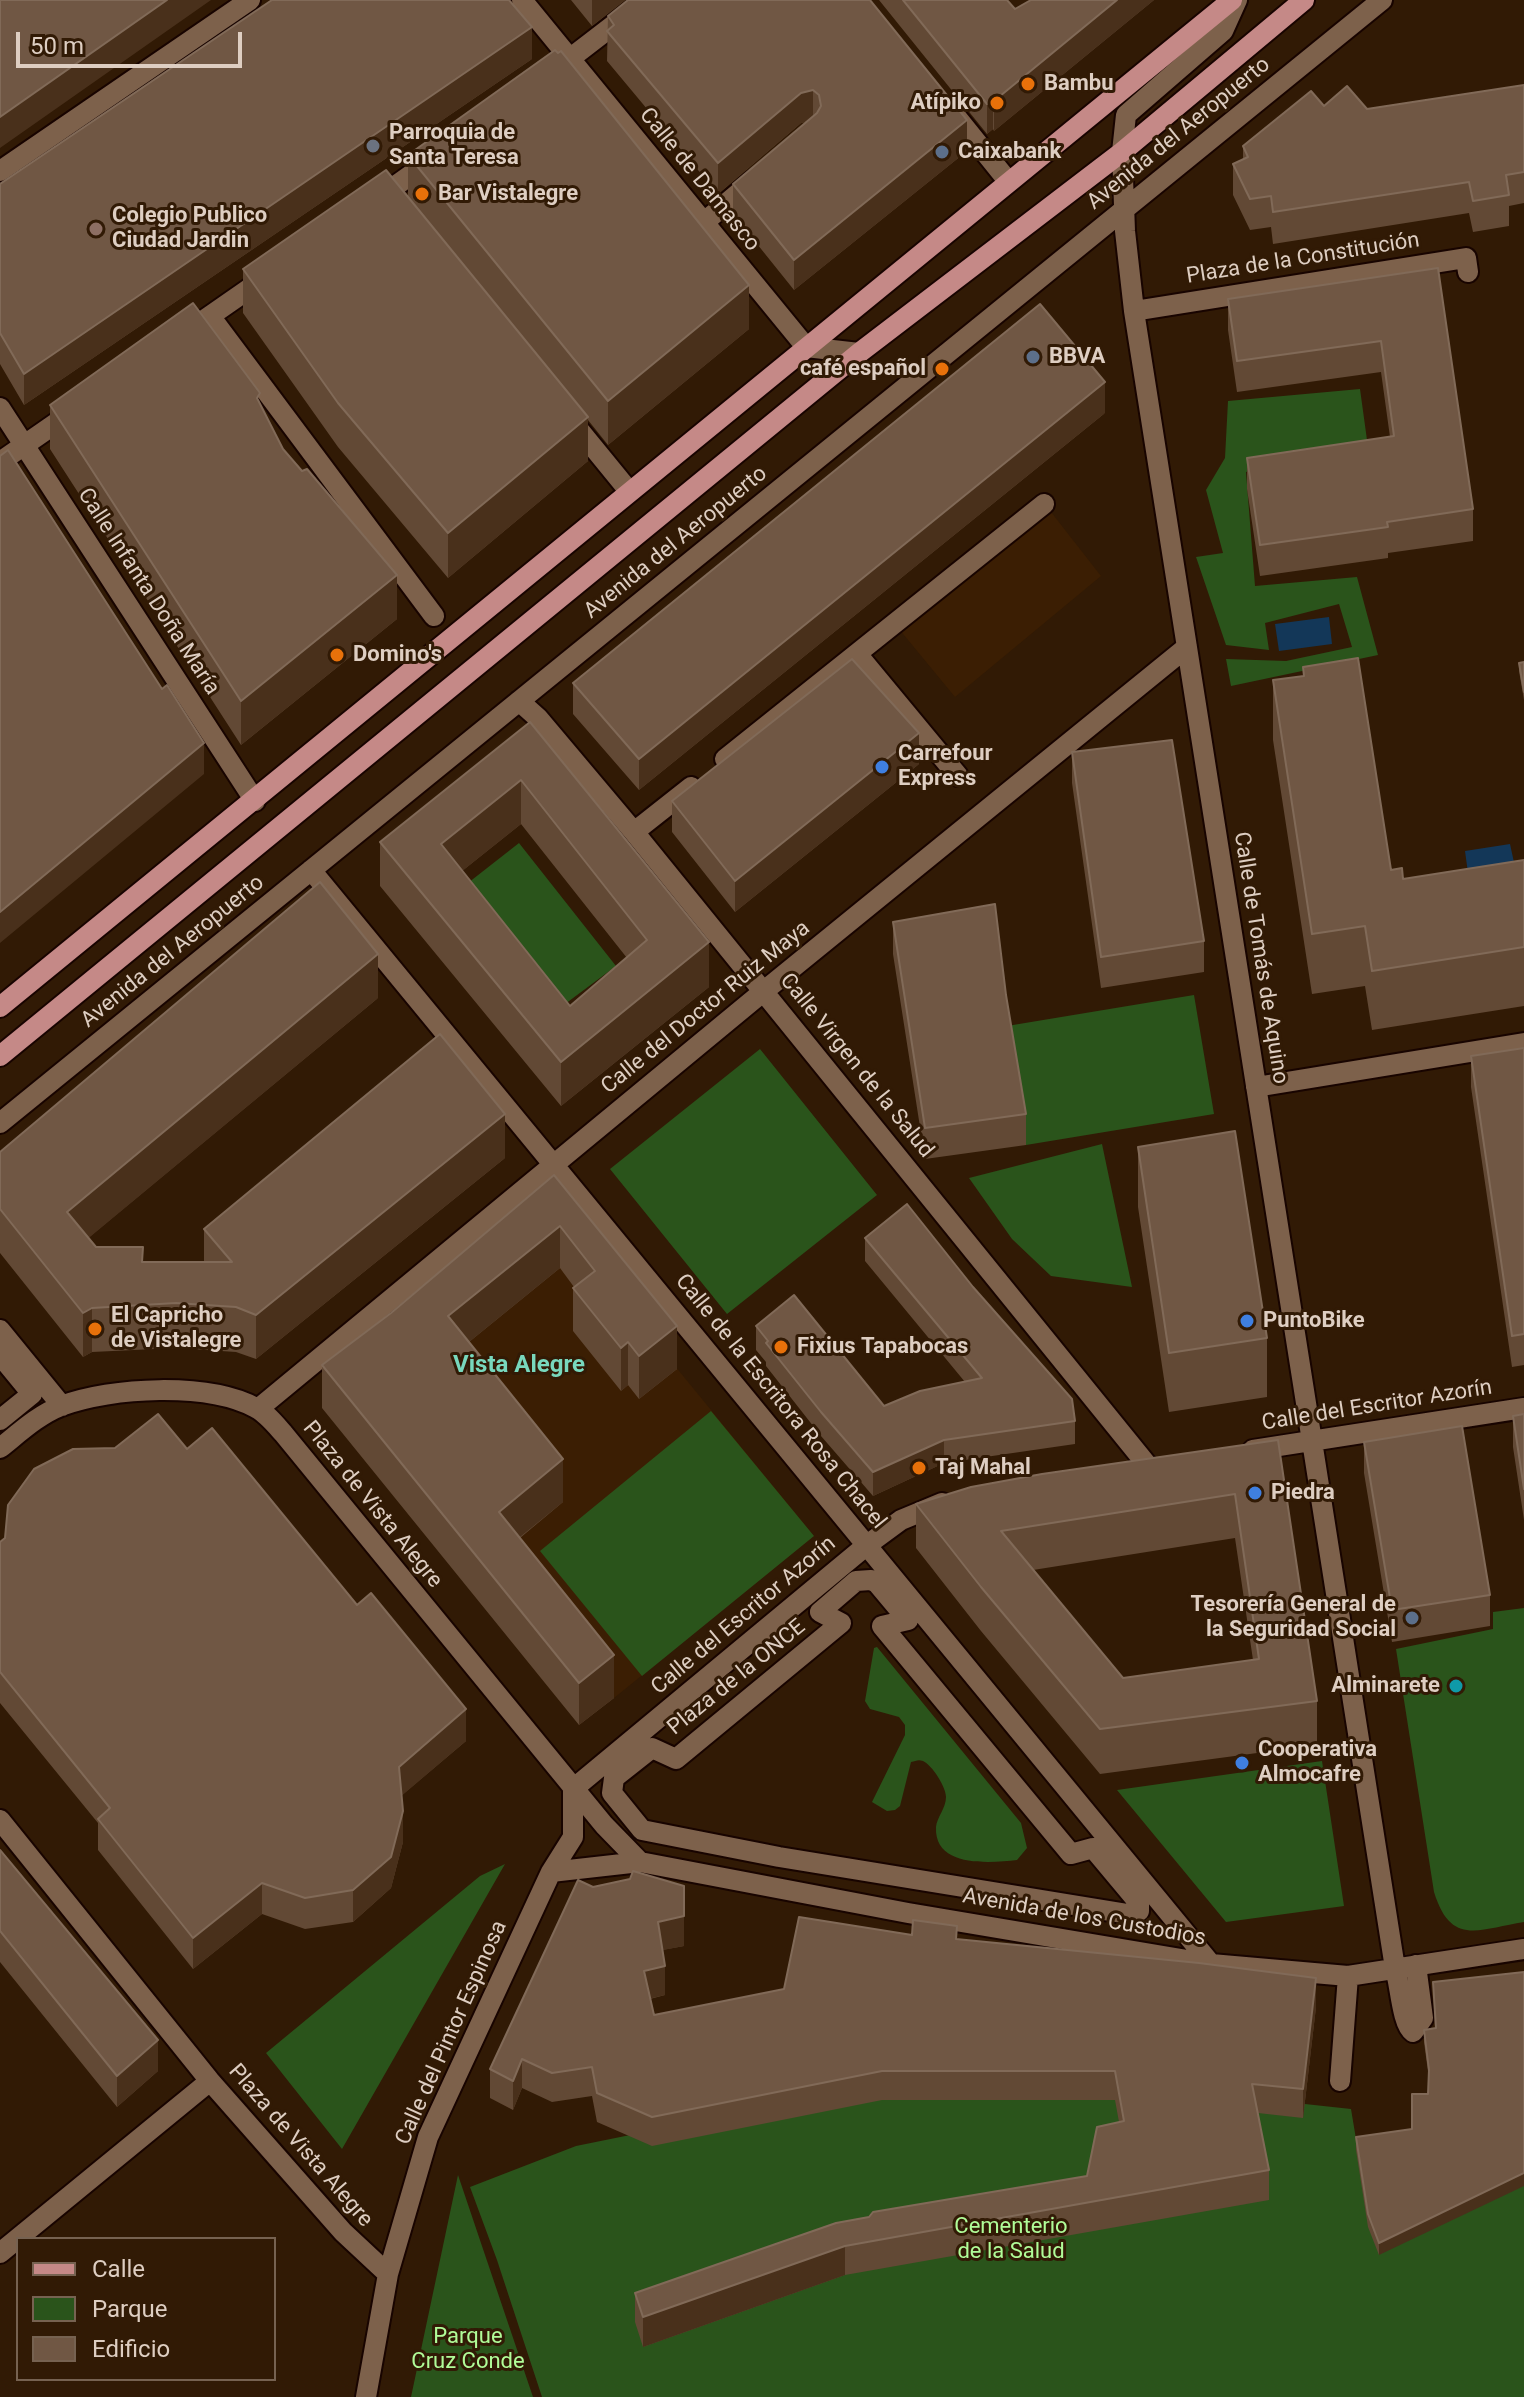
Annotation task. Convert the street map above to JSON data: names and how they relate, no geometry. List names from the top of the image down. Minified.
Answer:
{"streets":{"main road":["Avenida del Aeropuerto"],"street":["Calle de Damasco","Plaza de la Constitución","Calle Infanta Doña María","Calle de Tomás de Aquino","Calle del Doctor Ruiz Maya","Calle Virgen de la Salud","Calle de la Escritora Rosa Chacel","Calle del Escritor Azorín","Plaza de Vista Alegre","Plaza de la ONCE","Avenida de los Custodios","Calle del Pintor Espinosa"]},"crossings":[["Avenida del Aeropuerto","Calle de Tomás de Aquino"],["Avenida del Aeropuerto","Calle Virgen de la Salud"],["Avenida del Aeropuerto","Calle de la Escritora Rosa Chacel"],["Plaza de la Constitución","Calle de Tomás de Aquino"],["Calle de Tomás de Aquino","Calle del Doctor Ruiz Maya"],["Calle de Tomás de Aquino","Calle del Escritor Azorín"],["Calle de Tomás de Aquino","Avenida de los Custodios"],["Calle del Doctor Ruiz Maya","Calle Virgen de la Salud"],["Calle del Doctor Ruiz Maya","Calle de la Escritora Rosa Chacel"],["Calle del Doctor Ruiz Maya","Plaza de Vista Alegre"],["Calle de la Escritora Rosa Chacel","Calle del Escritor Azorín"],["Calle de la Escritora Rosa Chacel","Avenida de los Custodios"],["Calle del Escritor Azorín","Plaza de Vista Alegre"],["Calle del Escritor Azorín","Calle del Pintor Espinosa"],["Plaza de Vista Alegre","Calle del Pintor Espinosa"],["Avenida de los Custodios","Calle del Pintor Espinosa"]],"districts":["Vista Alegre"],"parks":["Cementerio de la Salud","Parque Cruz Conde"],"places":["Bambu","Atípiko","Parroquia de Santa Teresa","Caixabank","Bar Vistalegre","Colegio Publico Ciudad Jardin","BBVA","café español","Domino's","Carrefour Express","PuntoBike","El Capricho de Vistalegre","Fixius Tapabocas","Taj Mahal","Piedra","Tesorería General de la Seguridad Social","Alminarete","Cooperativa Almocafre"],"legend":["Calle","Parque","Edificio"],"scale_bar":"50 m"}
